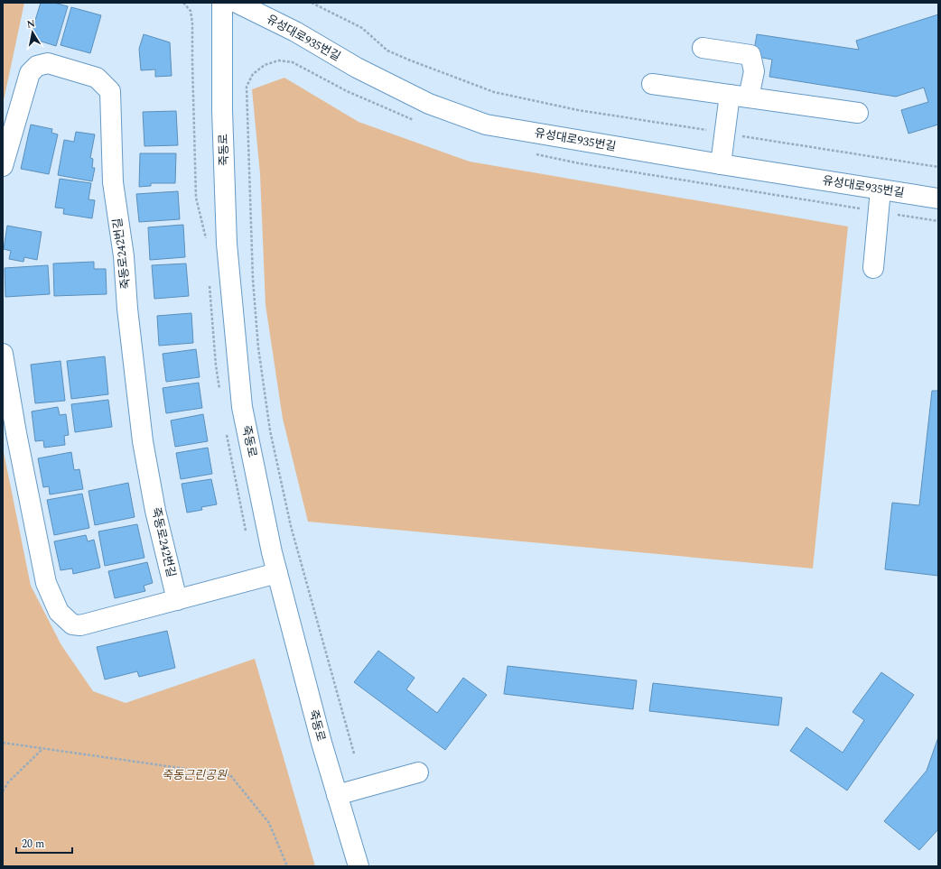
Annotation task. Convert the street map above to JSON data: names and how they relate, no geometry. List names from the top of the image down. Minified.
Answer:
{"streets":{"street":["유성대로935번길","죽동로","죽동로242번길"]},"parks":["죽동근린공원"],"scale_bar":"20 m","north":"top"}
